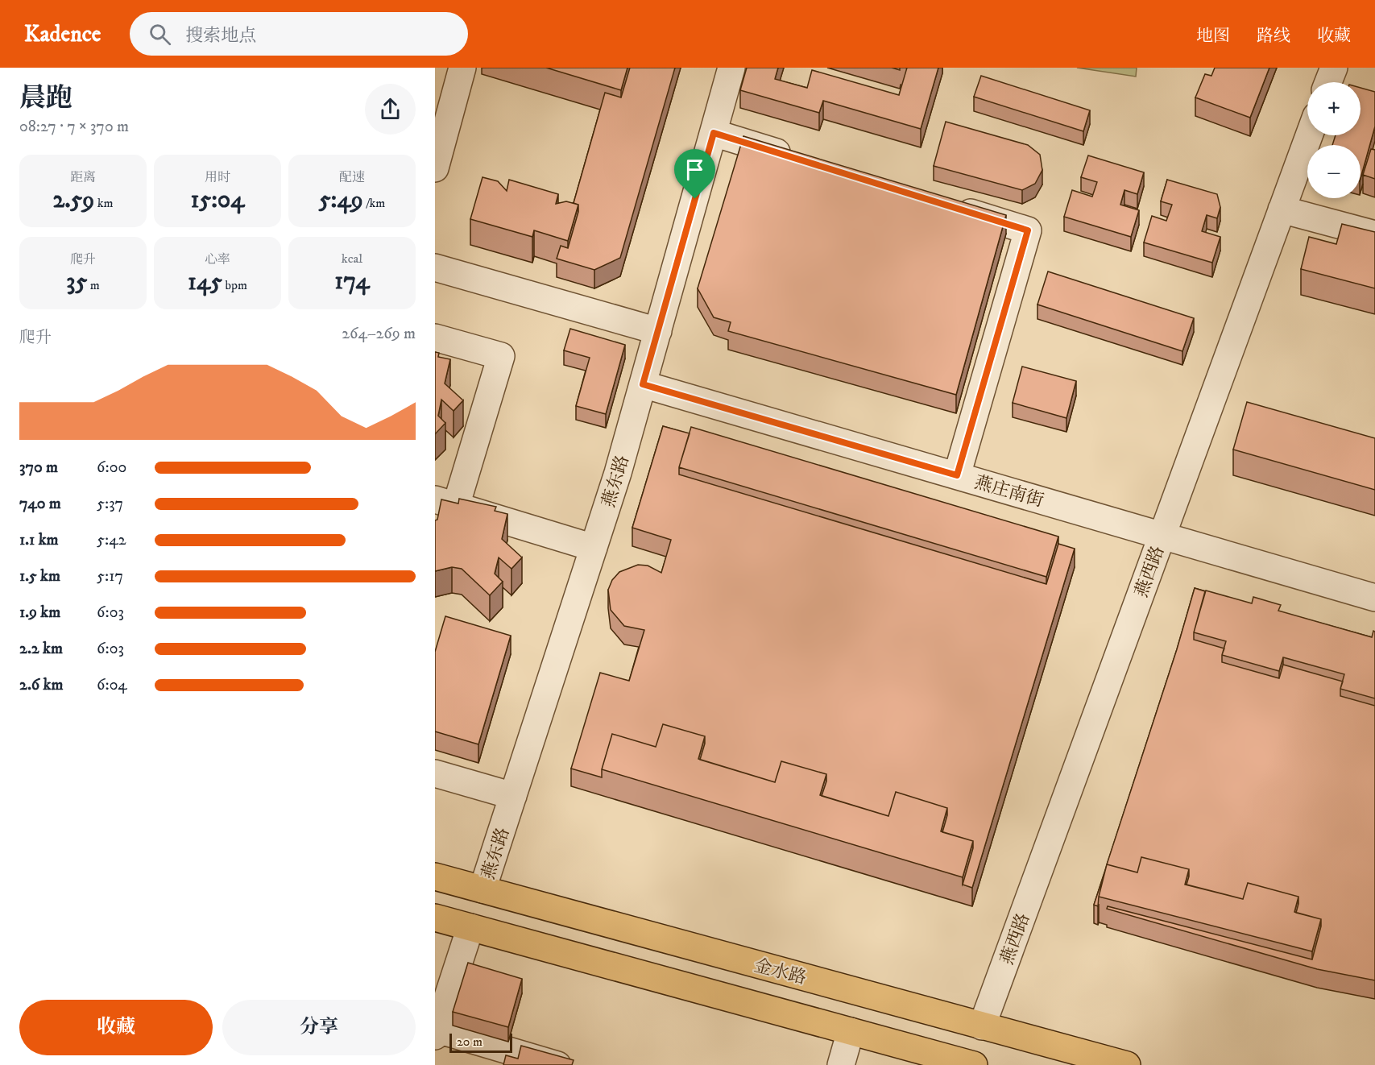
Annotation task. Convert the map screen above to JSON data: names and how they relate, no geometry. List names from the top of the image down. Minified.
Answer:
{"streets":{"main road":["金水路"],"street":["燕东路","燕庄南街","燕西路"]},"crossings":[["燕东路","燕庄南街"],["燕东路","金水路"],["燕庄南街","燕西路"],["燕西路","金水路"]],"scale_bar":"20 m","page":{"header":"Kadence","search":"搜索地点","nav":["地图","路线","收藏"],"heading":["晨跑","08:27 · 7 × 370 m"],"map_buttons":["+","−"],"stats":[["距离","2.59 km"],["用时","15:04"],["配速","5:49 /km"],["爬升","35 m"],["心率","145 bpm"],["kcal","174"]],"chart":["爬升","264–269 m"],"list":[{"name":"370 m","note":"6:00"},{"name":"740 m","note":"5:37"},{"name":"1.1 km","note":"5:42"},{"name":"1.5 km","note":"5:17"},{"name":"1.9 km","note":"6:03"},{"name":"2.2 km","note":"6:03"},{"name":"2.6 km","note":"6:04"}],"buttons":["收藏","分享"],"scale":"20 m"}}
